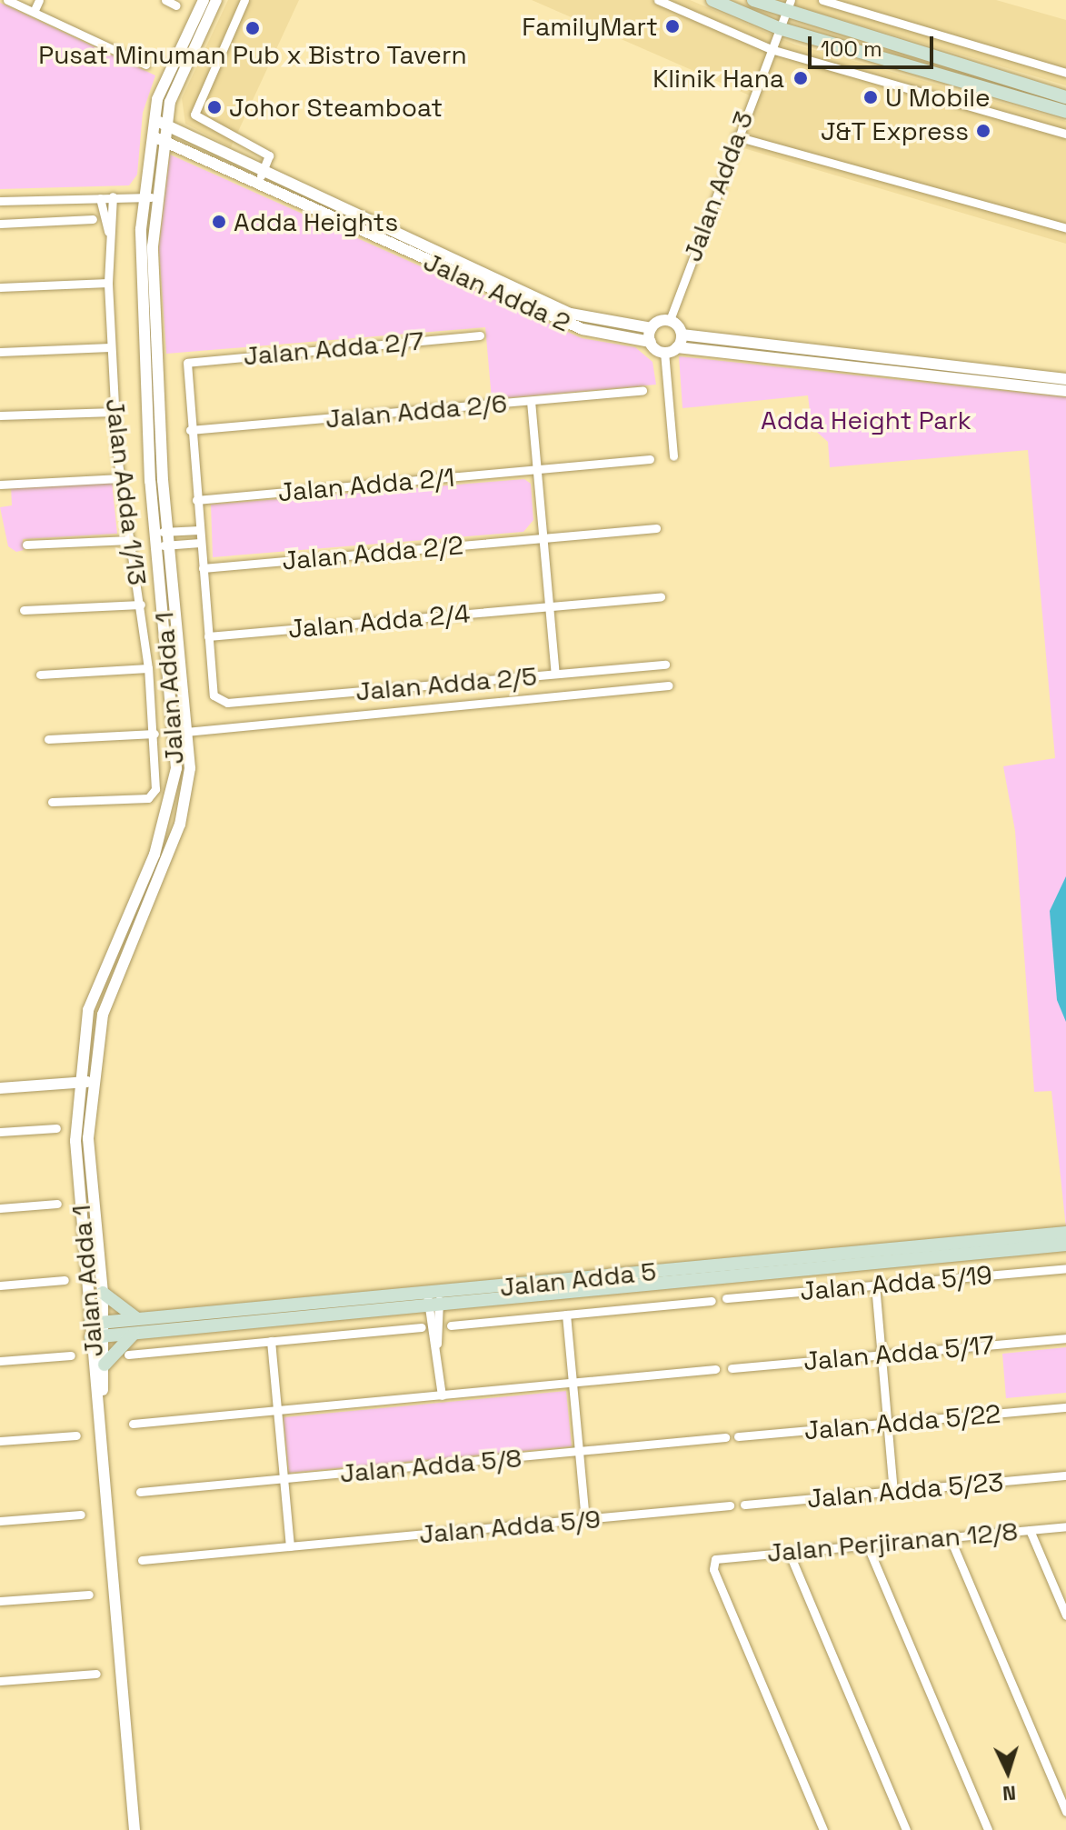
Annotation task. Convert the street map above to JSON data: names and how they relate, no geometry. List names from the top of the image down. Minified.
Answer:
{"streets":{"main road":["Jalan Adda 5"],"street":["Jalan Adda 3","Jalan Adda 2","Jalan Adda 2/7","Jalan Adda 2/6","Jalan Adda 2/1","Jalan Adda 1/13","Jalan Adda 2/2","Jalan Adda 2/4","Jalan Adda 2/5","Jalan Adda 1","Jalan Adda 5/19","Jalan Adda 5/17","Jalan Adda 5/22","Jalan Adda 5/8","Jalan Adda 5/23","Jalan Adda 5/9","Jalan Perjiranan 12/8"]},"crossings":[["Jalan Adda 3","Jalan Adda 2"],["Jalan Adda 2","Jalan Adda 1"],["Jalan Adda 2/7","Jalan Adda 2/6"],["Jalan Adda 2/4","Jalan Adda 2/5"],["Jalan Adda 1","Jalan Adda 5"]],"parks":["Adda Height Park"],"places":["FamilyMart","Pusat Minuman Pub x Bistro Tavern","Klinik Hana","U Mobile","Johor Steamboat","J&T Express","Adda Heights"],"scale_bar":"100 m","north":"bottom"}
